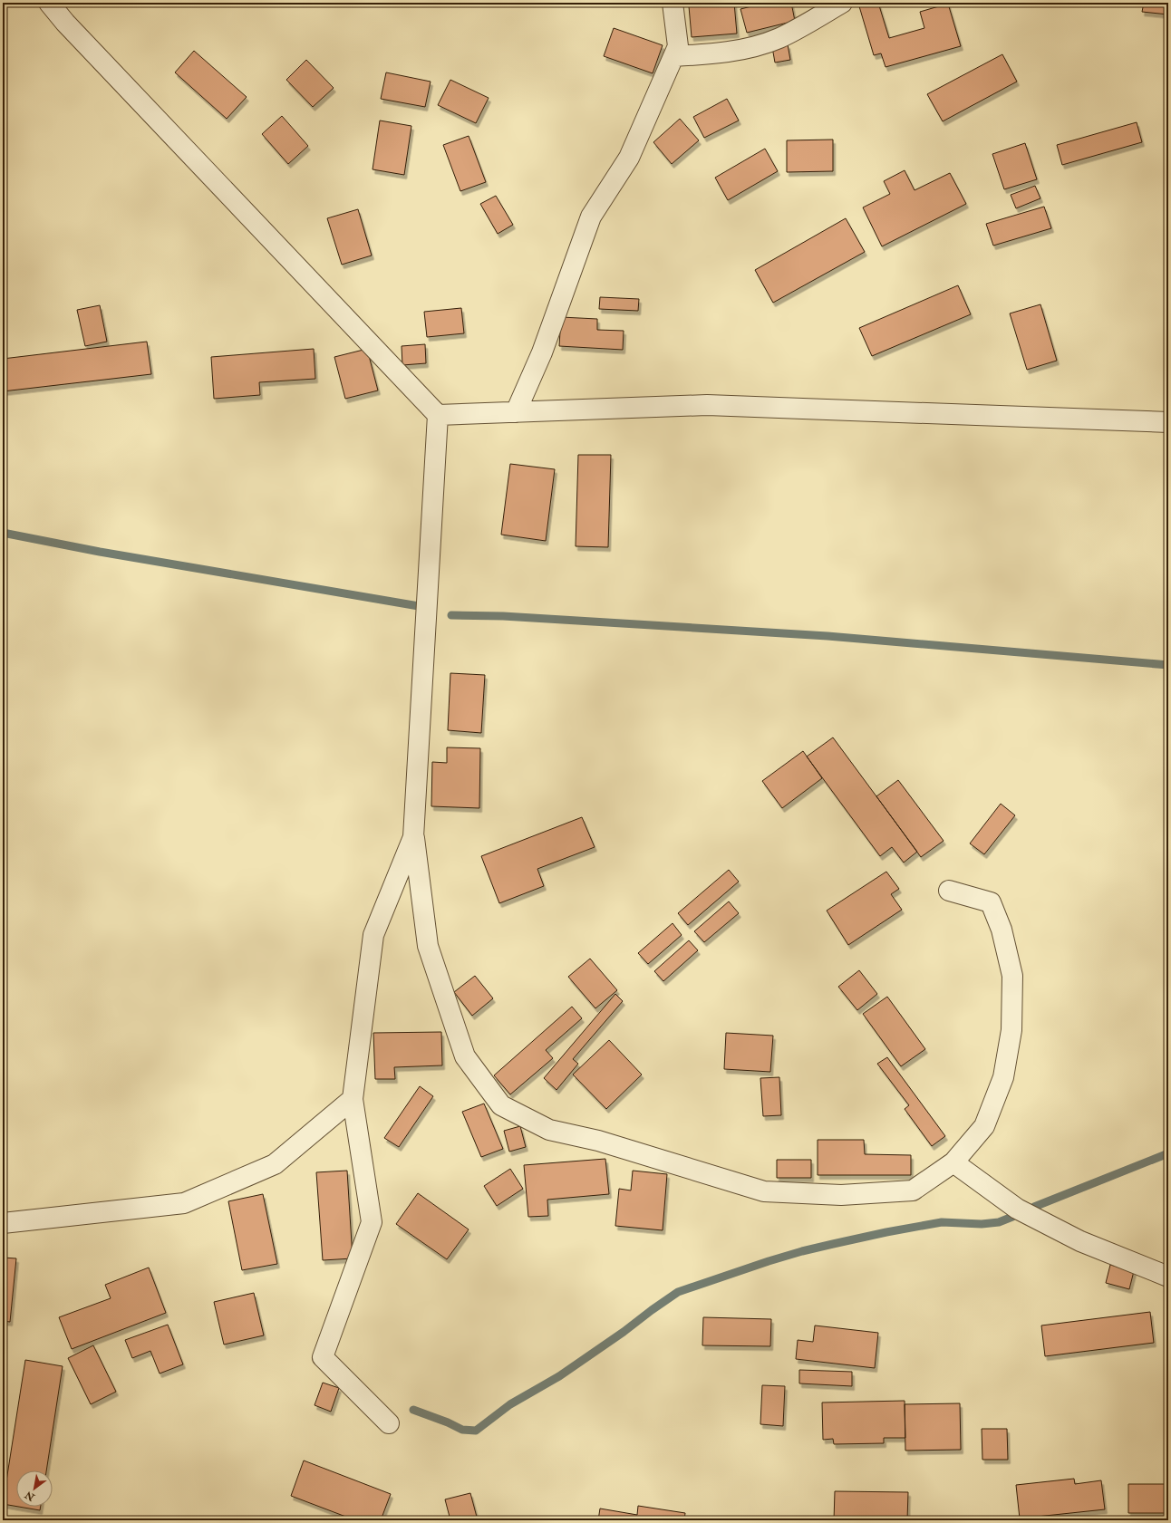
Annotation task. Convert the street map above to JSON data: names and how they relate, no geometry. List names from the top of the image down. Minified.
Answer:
{"north":"bottom left"}
